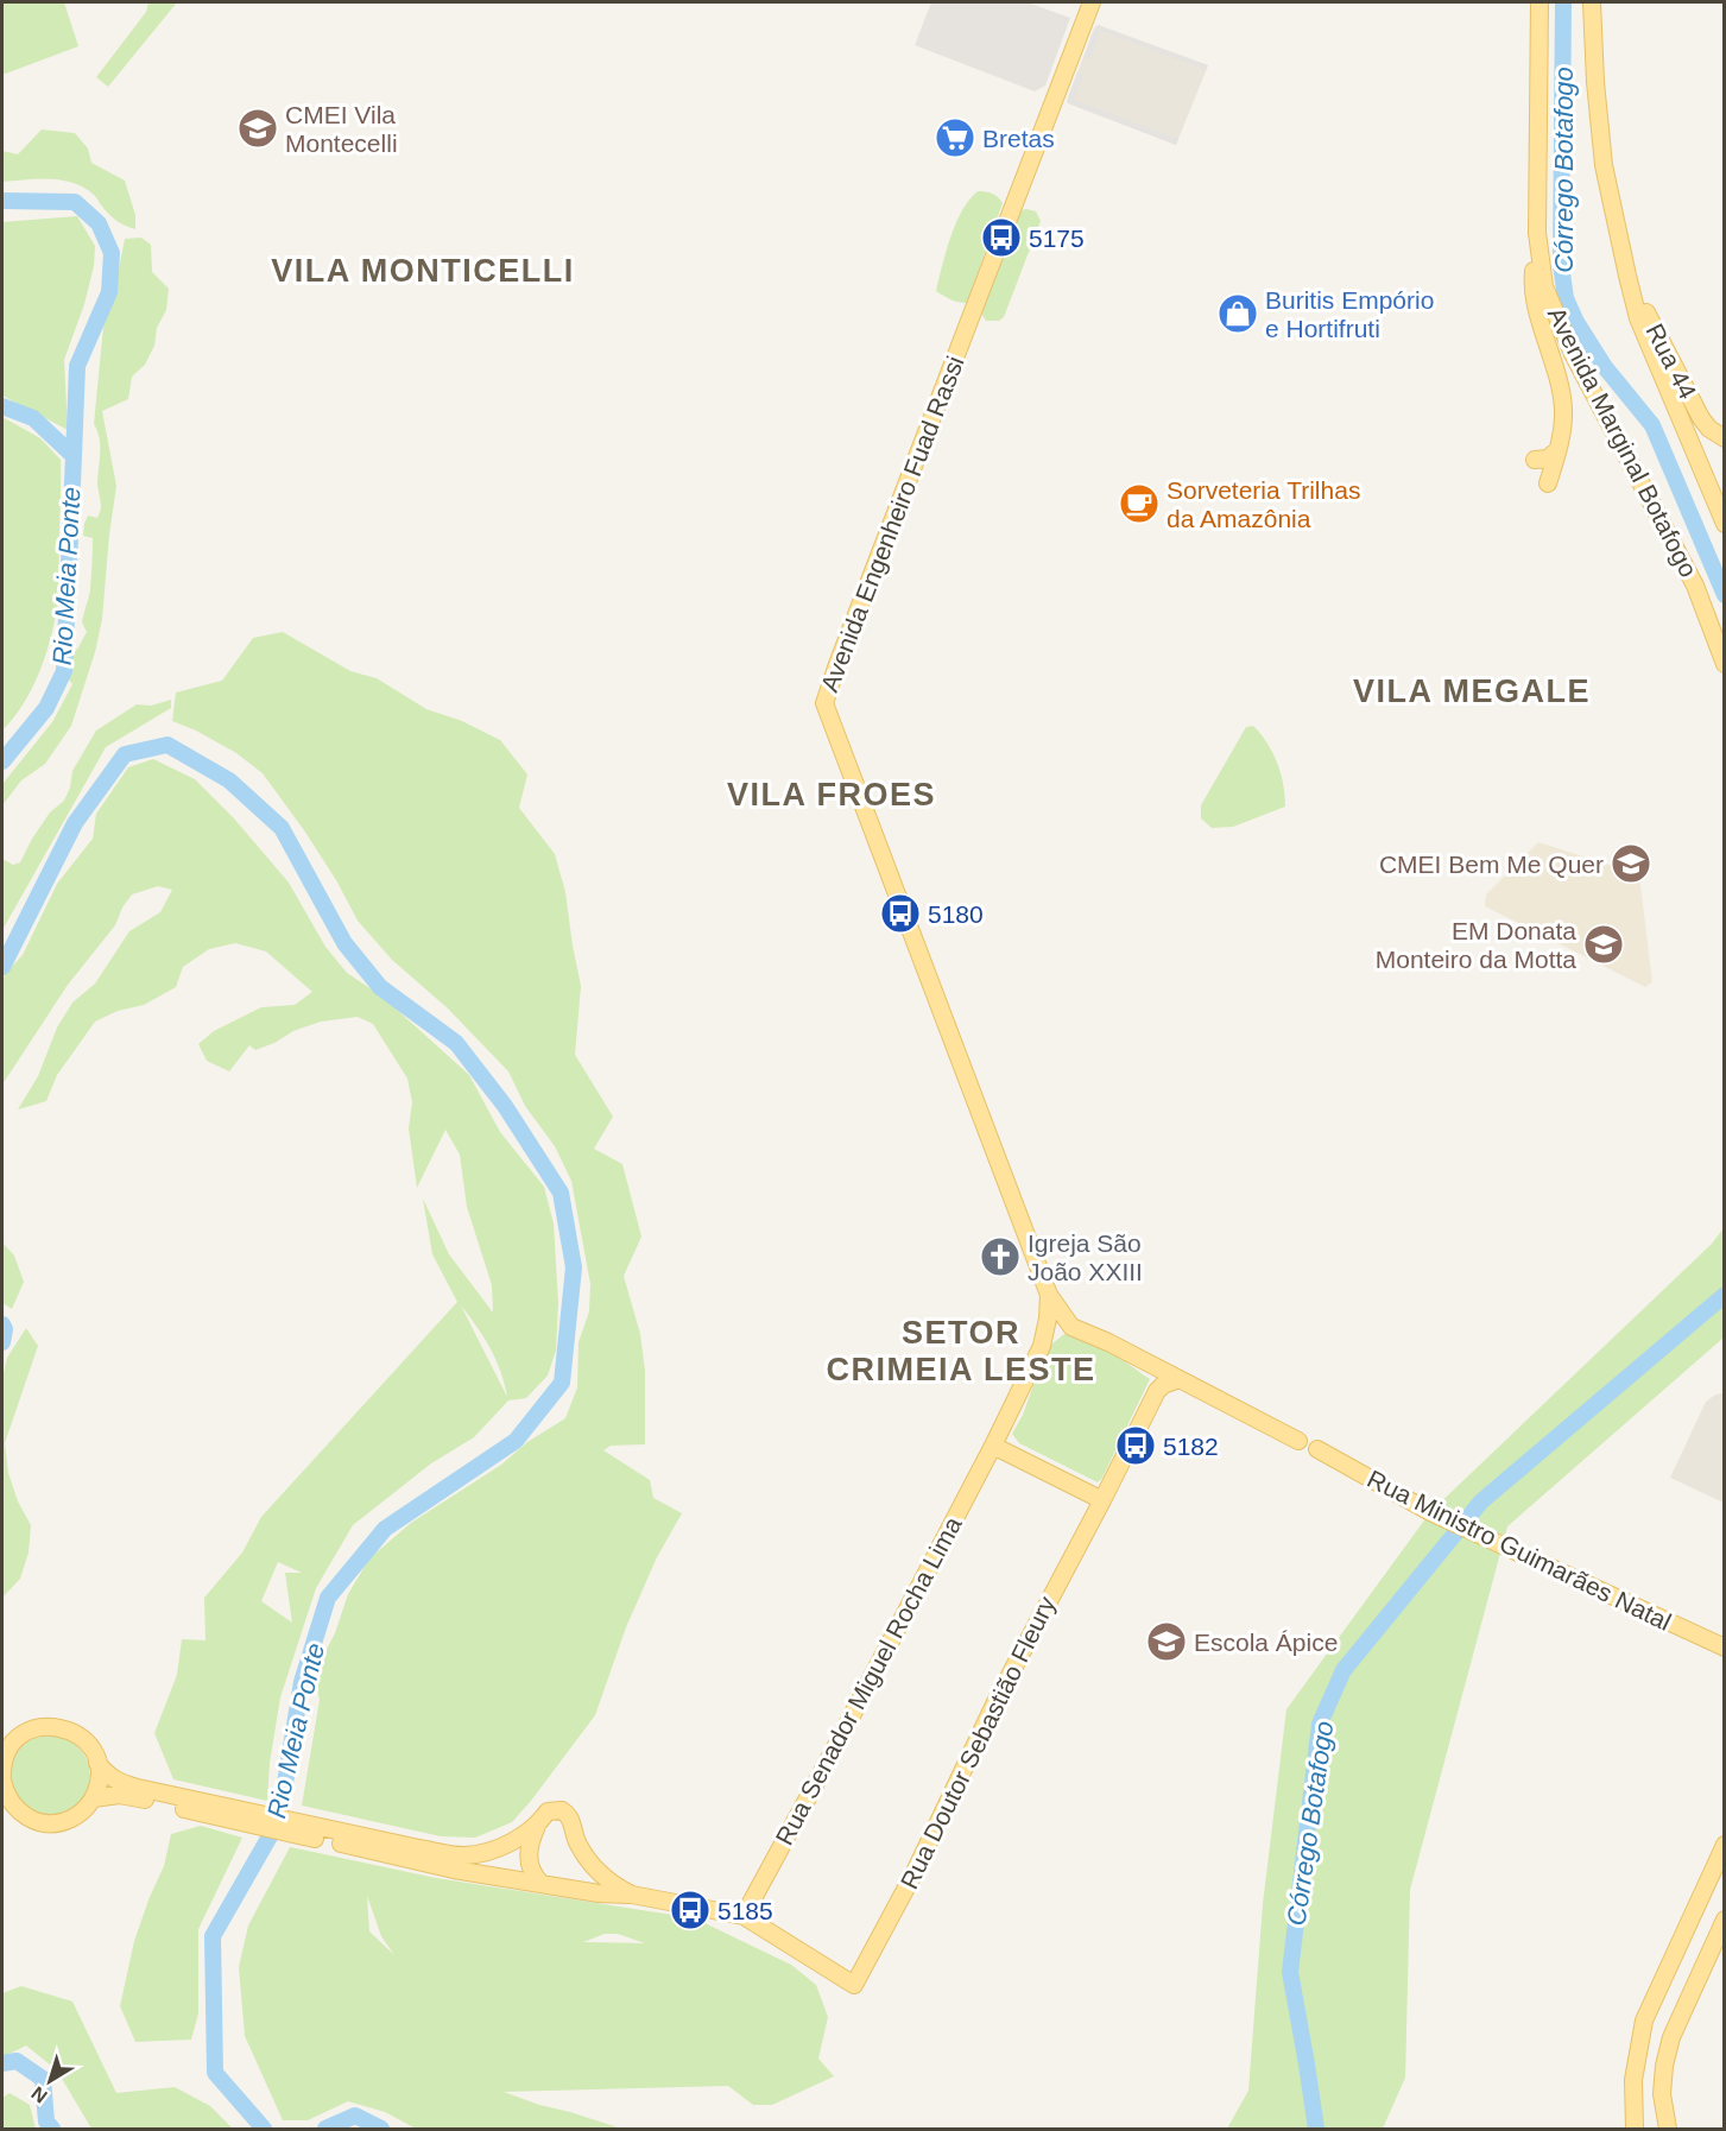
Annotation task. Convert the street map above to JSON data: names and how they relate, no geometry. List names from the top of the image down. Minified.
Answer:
{"streets":{"main road":["Rua 44","Avenida Marginal Botafogo","Avenida Engenheiro Fuad Rassi","Rua Ministro Guimarães Natal","Rua Senador Miguel Rocha Lima","Rua Doutor Sebastião Fleury"]},"crossings":[["Avenida Engenheiro Fuad Rassi","Rua Senador Miguel Rocha Lima"],["Avenida Engenheiro Fuad Rassi","Rua Doutor Sebastião Fleury"],["Rua Senador Miguel Rocha Lima","Rua Doutor Sebastião Fleury"]],"districts":["VILA MONTICELLI","VILA MEGALE","VILA FROES","SETOR CRIMEIA LESTE"],"water":["Córrego Botafogo","Rio Meia Ponte"],"places":{"school or university":["CMEI Vila Montecelli","CMEI Bem Me Quer","EM Donata Monteiro da Motta","Escola Ápice"],"supermarket":["Bretas"],"bus stop":["5175","5180","5182","5185"],"shop":["Buritis Empório e Hortifruti"],"cafe":["Sorveteria Trilhas da Amazônia"],"church":["Igreja São João XXIII"]},"north":"bottom left"}
